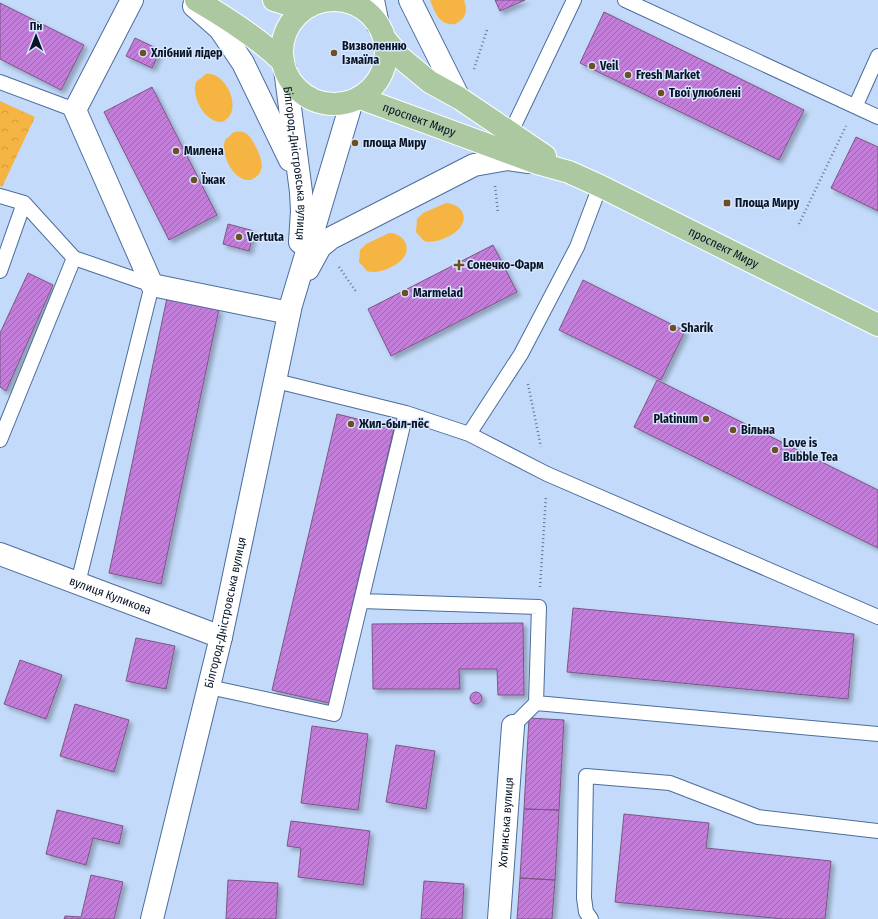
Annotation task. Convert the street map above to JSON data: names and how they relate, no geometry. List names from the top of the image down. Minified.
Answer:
{"streets":{"main road":["проспект Миру","Білгород-Дністровська вулиця","вулиця Куликова","Хотинська вулиця"]},"crossings":[["проспект Миру","Білгород-Дністровська вулиця"],["Білгород-Дністровська вулиця","вулиця Куликова"]],"places":{"other":["Хлібний лідер","Визволенню Ізмаїла","Veil","Fresh Market","Твої улюблені","площа Миру","Милена","Їжак","Vertuta","Marmelad","Sharik","Platinum","Жил-был-пёс","Вільна","Love is Bubble Tea"],"transit":["Площа Миру"],"health":["Сонечко-Фарм"]},"north":"top"}
